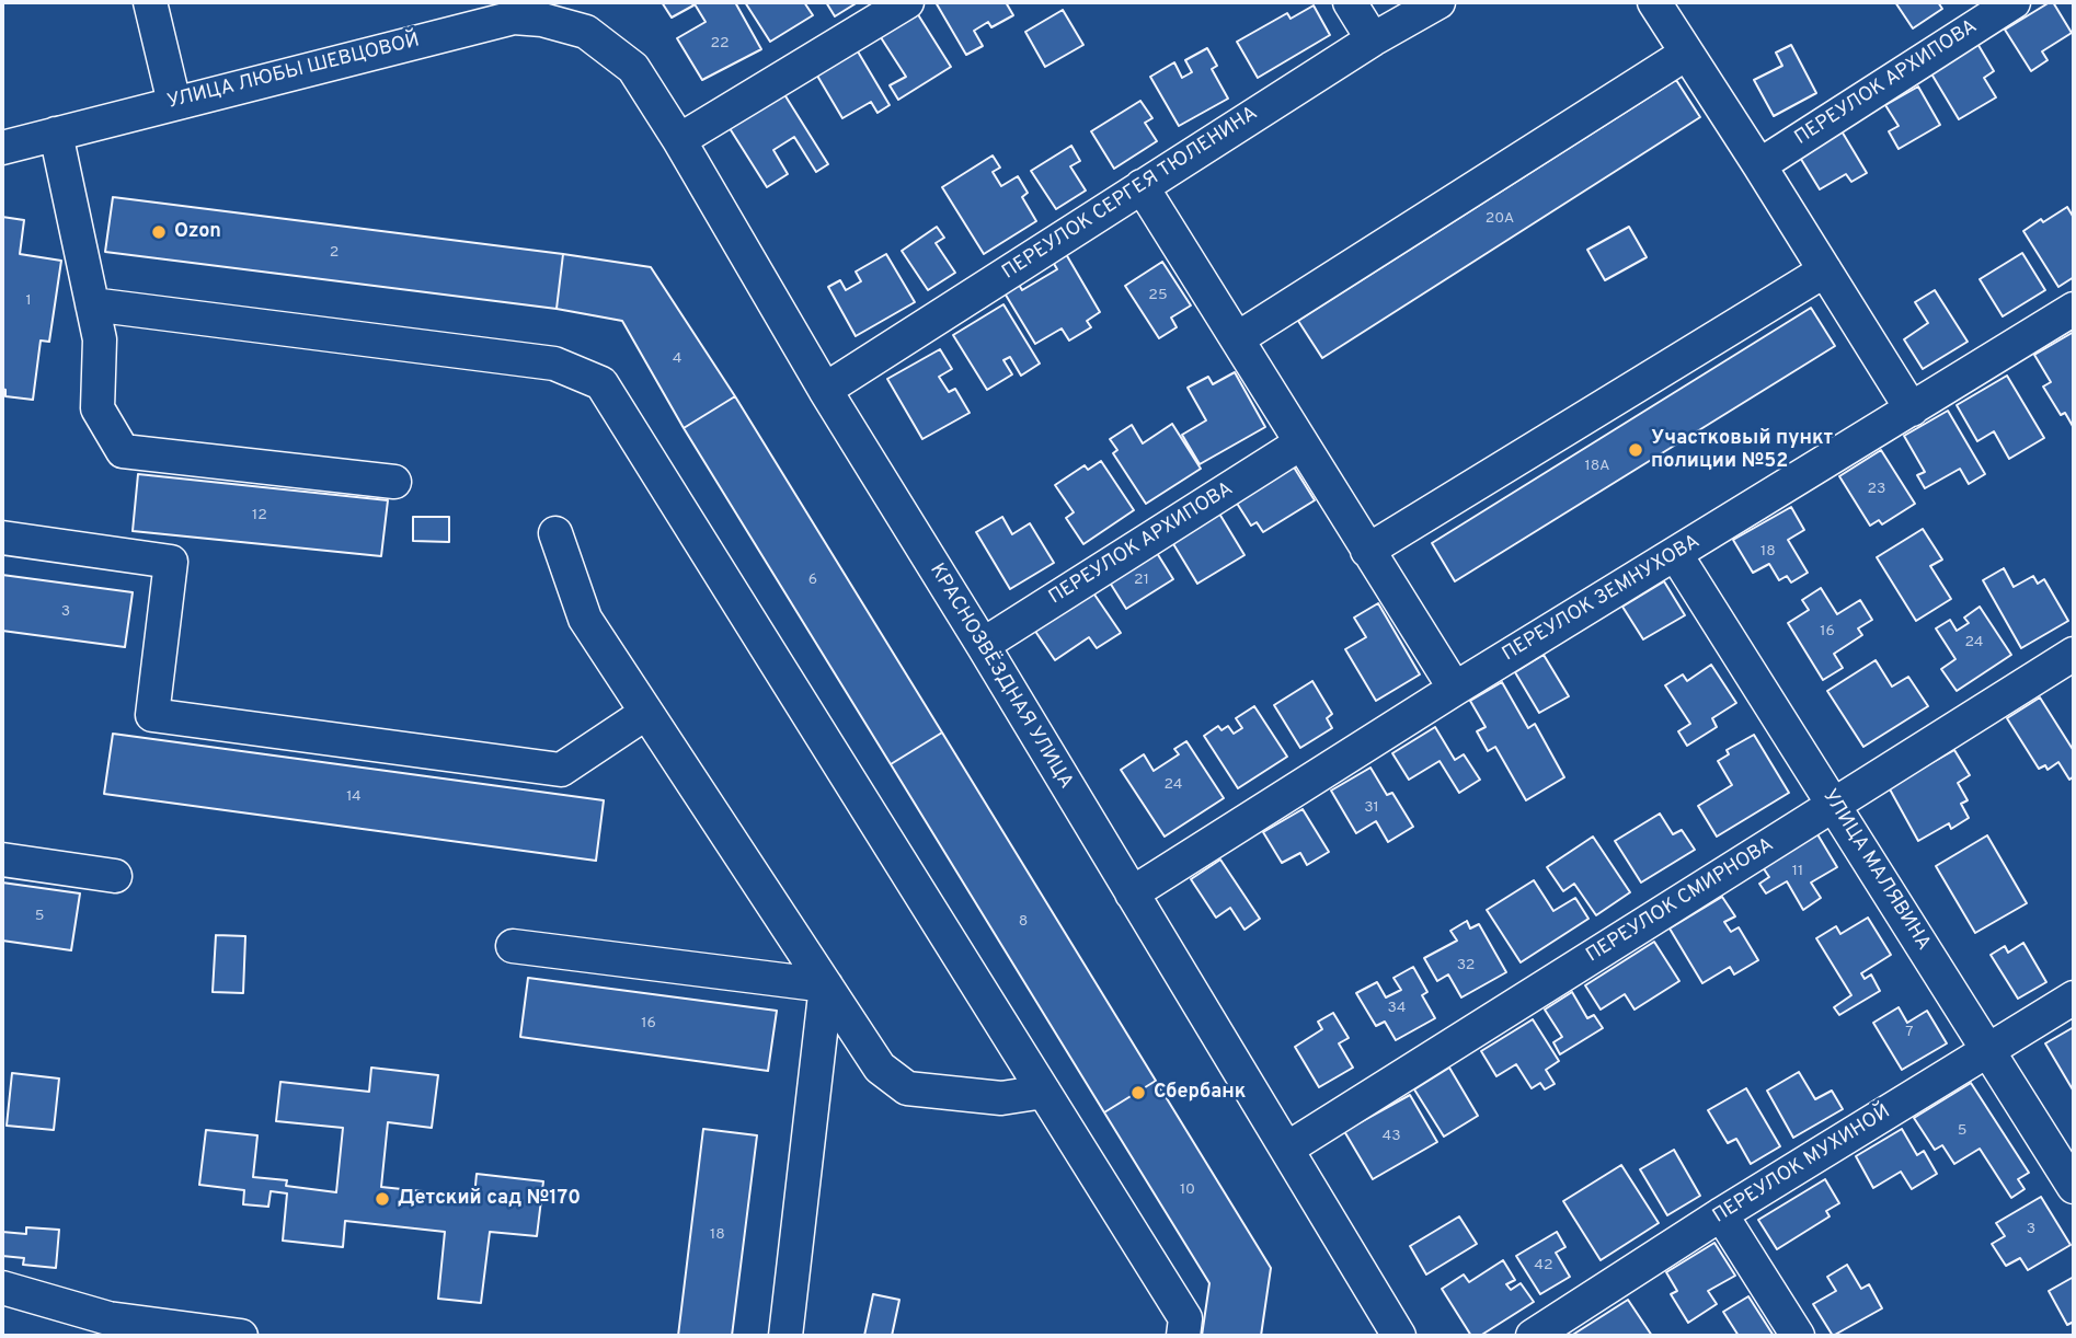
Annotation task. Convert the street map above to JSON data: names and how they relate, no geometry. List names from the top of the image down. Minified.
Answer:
{"streets":{"street":["УЛИЦА ЛЮБЫ ШЕВЦОВОЙ","ПЕРЕУЛОК АРХИПОВА","ПЕРЕУЛОК СЕРГЕЯ ТЮЛЕНИНА","ПЕРЕУЛОК ЗЕМНУХОВА","КРАСНОЗВЁЗДНАЯ УЛИЦА","УЛИЦА МАЛЯВИНА","ПЕРЕУЛОК СМИРНОВА","ПЕРЕУЛОК МУХИНОЙ"]},"crossings":[["УЛИЦА ЛЮБЫ ШЕВЦОВОЙ","КРАСНОЗВЁЗДНАЯ УЛИЦА"],["ПЕРЕУЛОК АРХИПОВА","КРАСНОЗВЁЗДНАЯ УЛИЦА"],["ПЕРЕУЛОК СЕРГЕЯ ТЮЛЕНИНА","КРАСНОЗВЁЗДНАЯ УЛИЦА"],["ПЕРЕУЛОК ЗЕМНУХОВА","КРАСНОЗВЁЗДНАЯ УЛИЦА"],["ПЕРЕУЛОК ЗЕМНУХОВА","УЛИЦА МАЛЯВИНА"],["КРАСНОЗВЁЗДНАЯ УЛИЦА","ПЕРЕУЛОК СМИРНОВА"],["УЛИЦА МАЛЯВИНА","ПЕРЕУЛОК СМИРНОВА"],["УЛИЦА МАЛЯВИНА","ПЕРЕУЛОК МУХИНОЙ"]],"places":["Ozon","Участковый пункт полиции №52","Сбербанк","Детский сад №170"],"house_numbers":["22","20А","2","25","1","4","18А","23","12","18","6","21","3","16","24","24","14","31","11","5","8","32","34","16","7","5","43","10","3","18","42"]}
